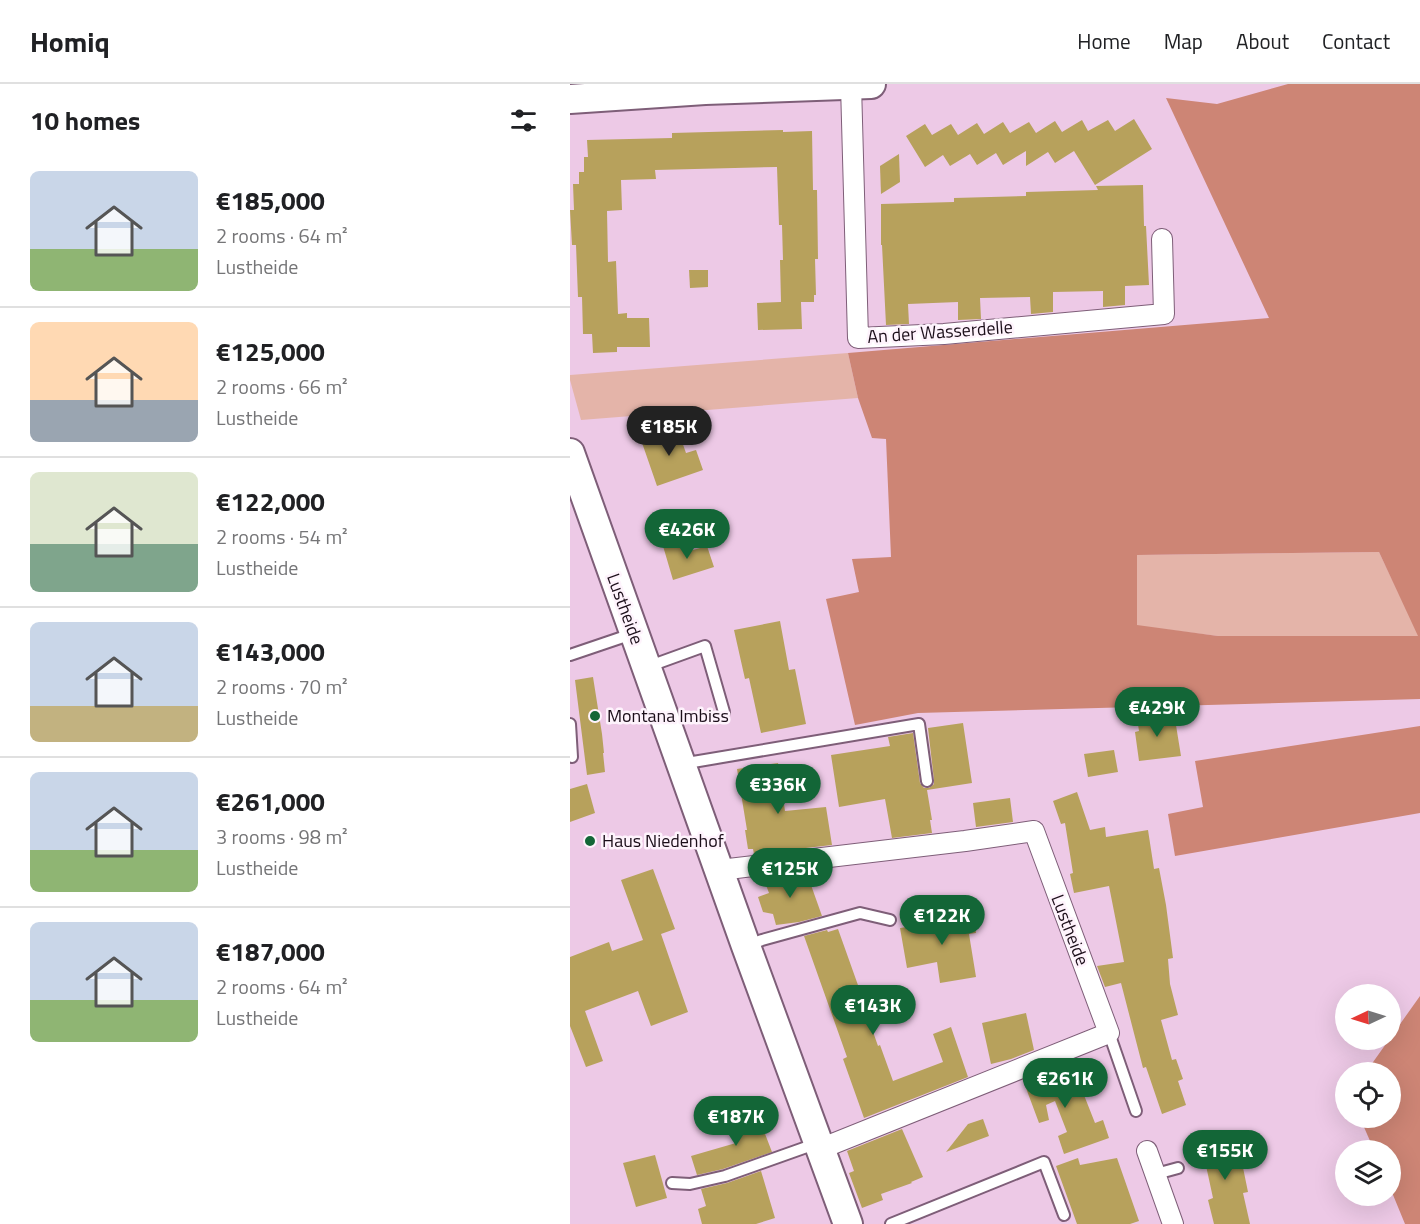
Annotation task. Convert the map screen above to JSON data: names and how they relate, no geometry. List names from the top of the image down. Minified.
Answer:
{"streets":{"main road":["Lustheide"],"street":["An der Wasserdelle"]},"places":["Montana Imbiss","Haus Niedenhof"],"north":"left","page":{"header":"Homiq","nav":["Home","Map","About","Contact"],"heading":"10 homes","list":[{"name":"€185,000","note":"2 rooms · 64 m² · Lustheide"},{"name":"€125,000","note":"2 rooms · 66 m² · Lustheide"},{"name":"€122,000","note":"2 rooms · 54 m² · Lustheide"},{"name":"€143,000","note":"2 rooms · 70 m² · Lustheide"},{"name":"€261,000","note":"3 rooms · 98 m² · Lustheide"},{"name":"€187,000","note":"2 rooms · 64 m² · Lustheide"}],"price":["€185K","€426K","€429K","€336K","€125K","€122K","€143K","€261K","€187K","€155K"]}}
